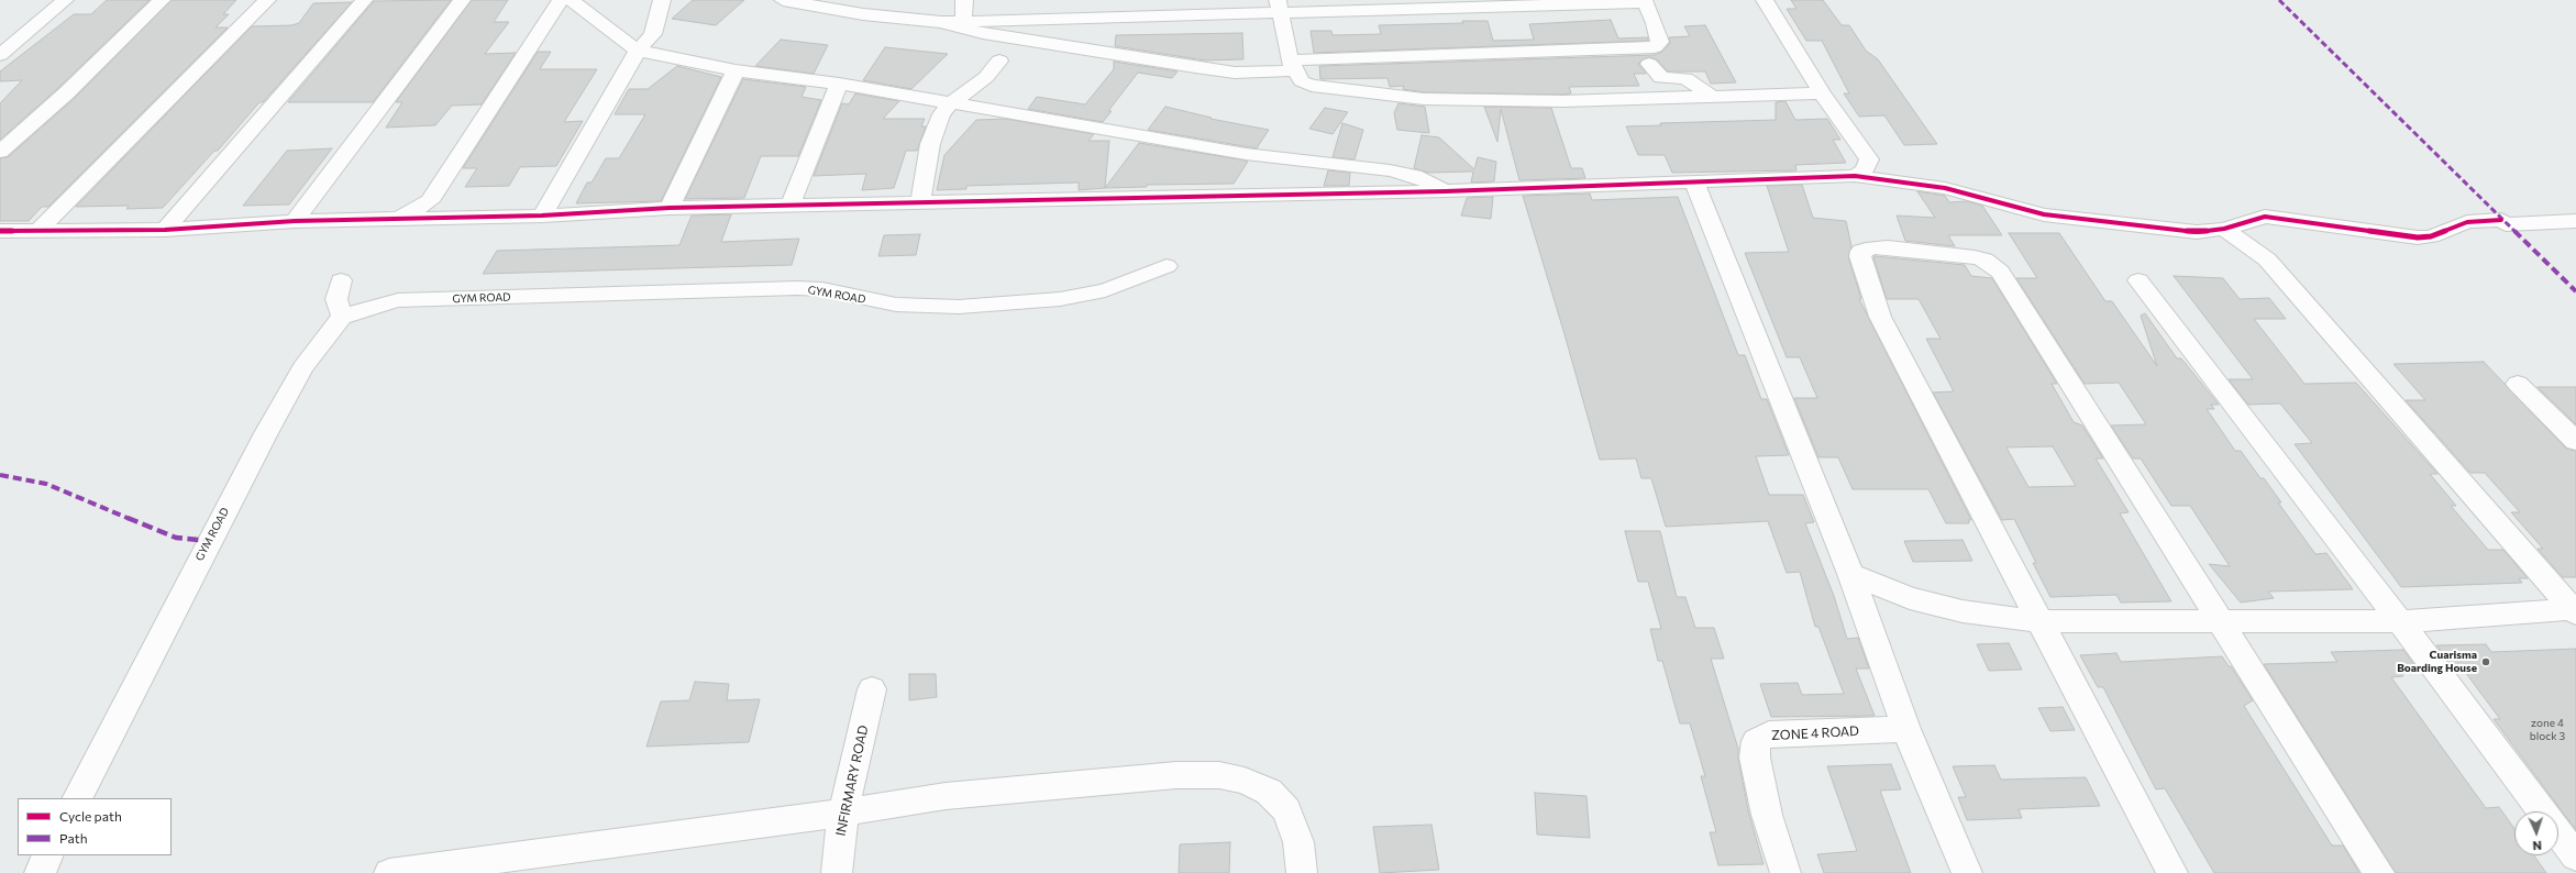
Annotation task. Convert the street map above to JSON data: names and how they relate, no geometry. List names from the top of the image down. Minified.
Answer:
{"streets":{"street":["GYM ROAD","ZONE 4 ROAD","INFIRMARY ROAD"]},"places":["Cuarisma Boarding House"],"house_numbers":["zone 4 block 3"],"legend":["Cycle path","Path"],"north":"bottom"}
